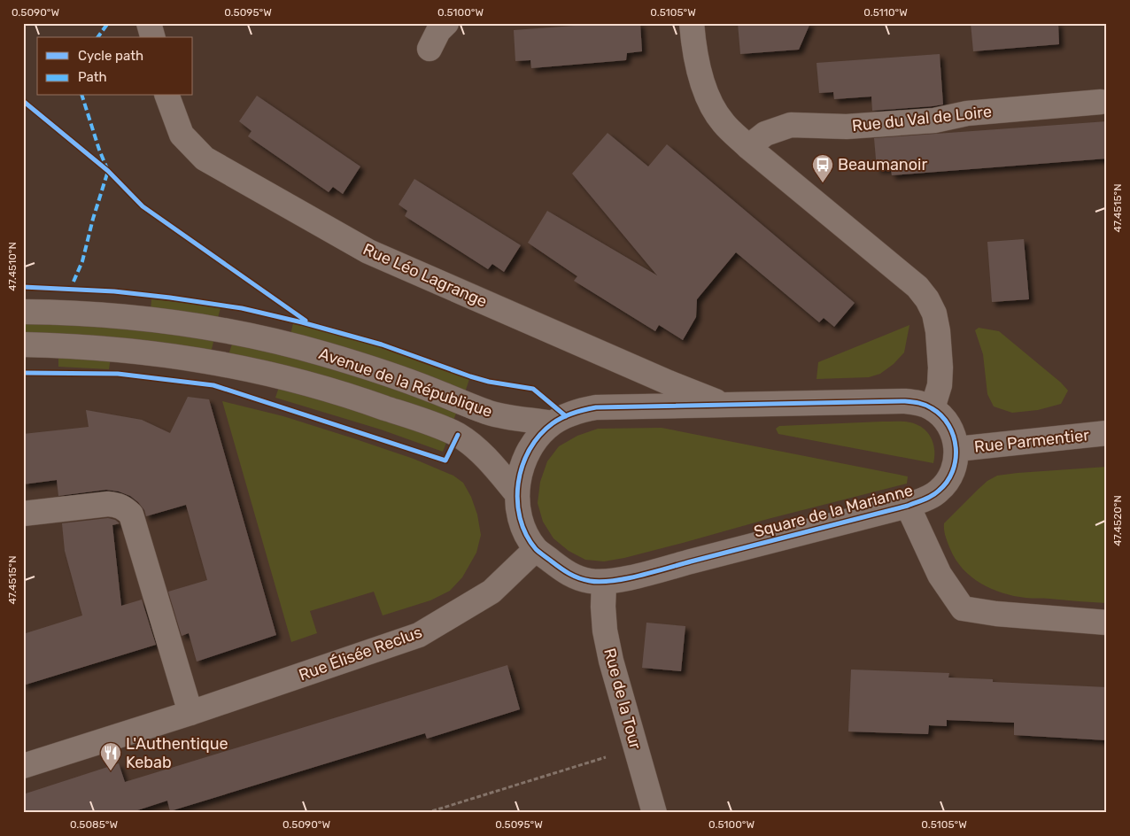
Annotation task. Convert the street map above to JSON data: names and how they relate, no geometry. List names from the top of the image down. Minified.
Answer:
{"streets":{"street":["Rue du Val de Loire","Rue Léo Lagrange","Avenue de la République","Rue Parmentier","Square de la Marianne","Rue Élisée Reclus","Rue de la Tour"]},"crossings":[["Rue Léo Lagrange","Square de la Marianne"],["Avenue de la République","Square de la Marianne"],["Rue Parmentier","Square de la Marianne"],["Square de la Marianne","Rue Élisée Reclus"],["Square de la Marianne","Rue de la Tour"]],"places":{"bus stop":["Beaumanoir"],"restaurant":["L'Authentique Kebab"]},"legend":["Cycle path","Path"],"coordinates":["0.5090°W","0.5095°W","0.5100°W","0.5105°W","0.5110°W","47.4515°N","47.4510°N","47.4520°N","0.5085°W"]}
